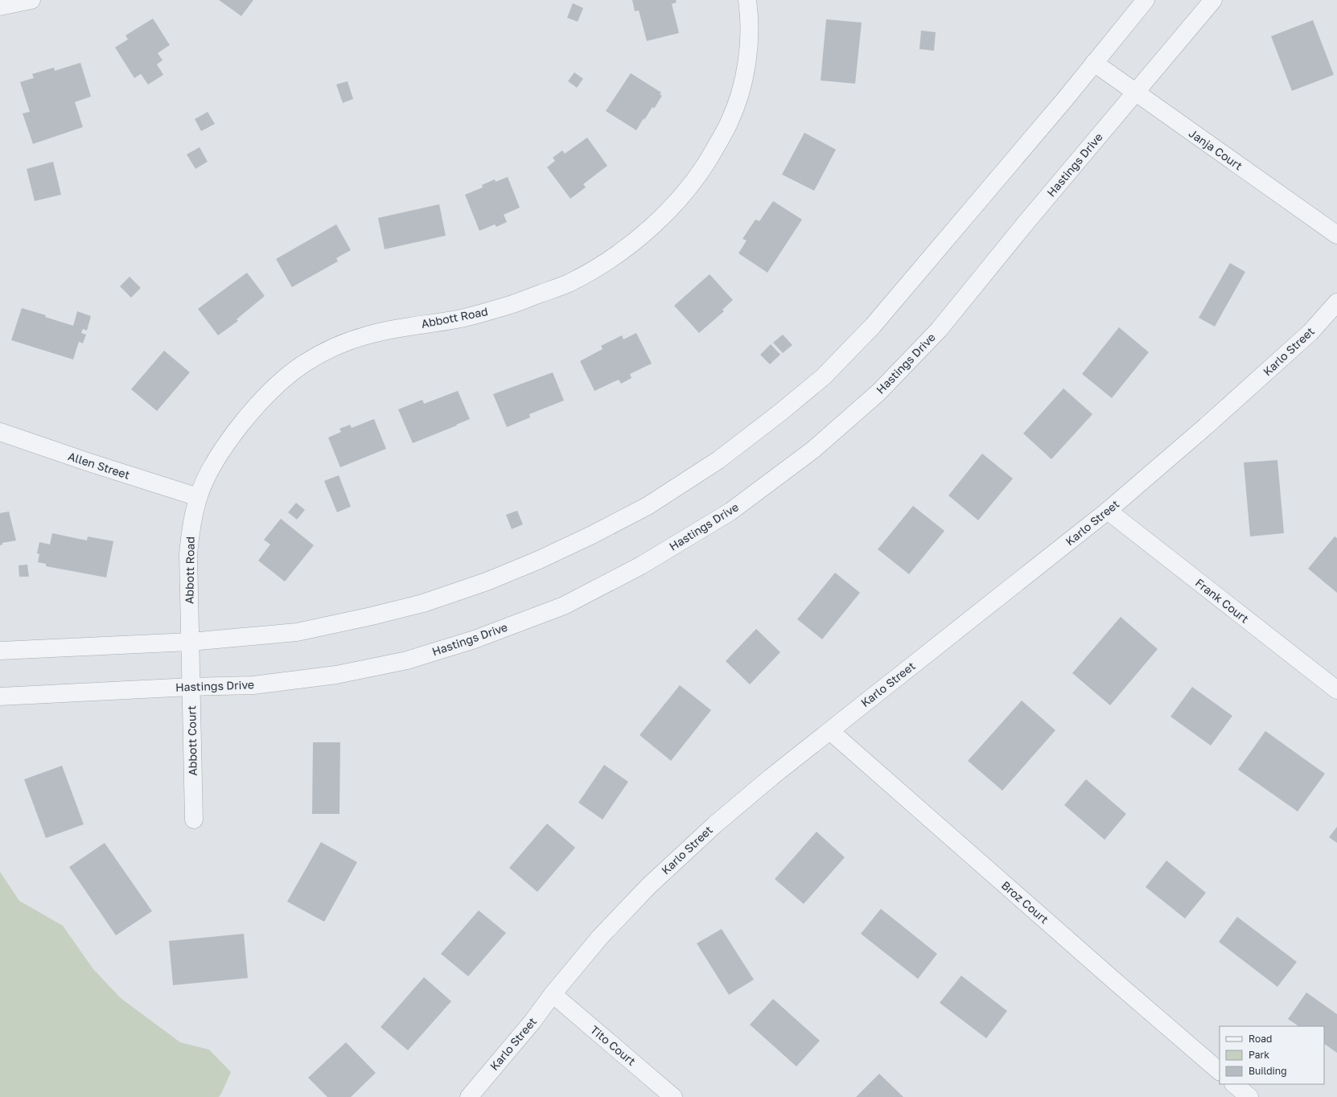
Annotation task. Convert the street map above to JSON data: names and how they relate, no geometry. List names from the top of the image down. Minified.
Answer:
{"streets":{"street":["Janja Court","Hastings Drive","Abbott Road","Karlo Street","Allen Street","Frank Court","Abbott Court","Broz Court","Tito Court"]},"crossings":[["Janja Court","Hastings Drive"],["Hastings Drive","Abbott Court"],["Abbott Road","Allen Street"],["Abbott Road","Abbott Court"],["Karlo Street","Frank Court"],["Karlo Street","Broz Court"],["Karlo Street","Tito Court"]],"legend":["Road","Park","Building"]}
